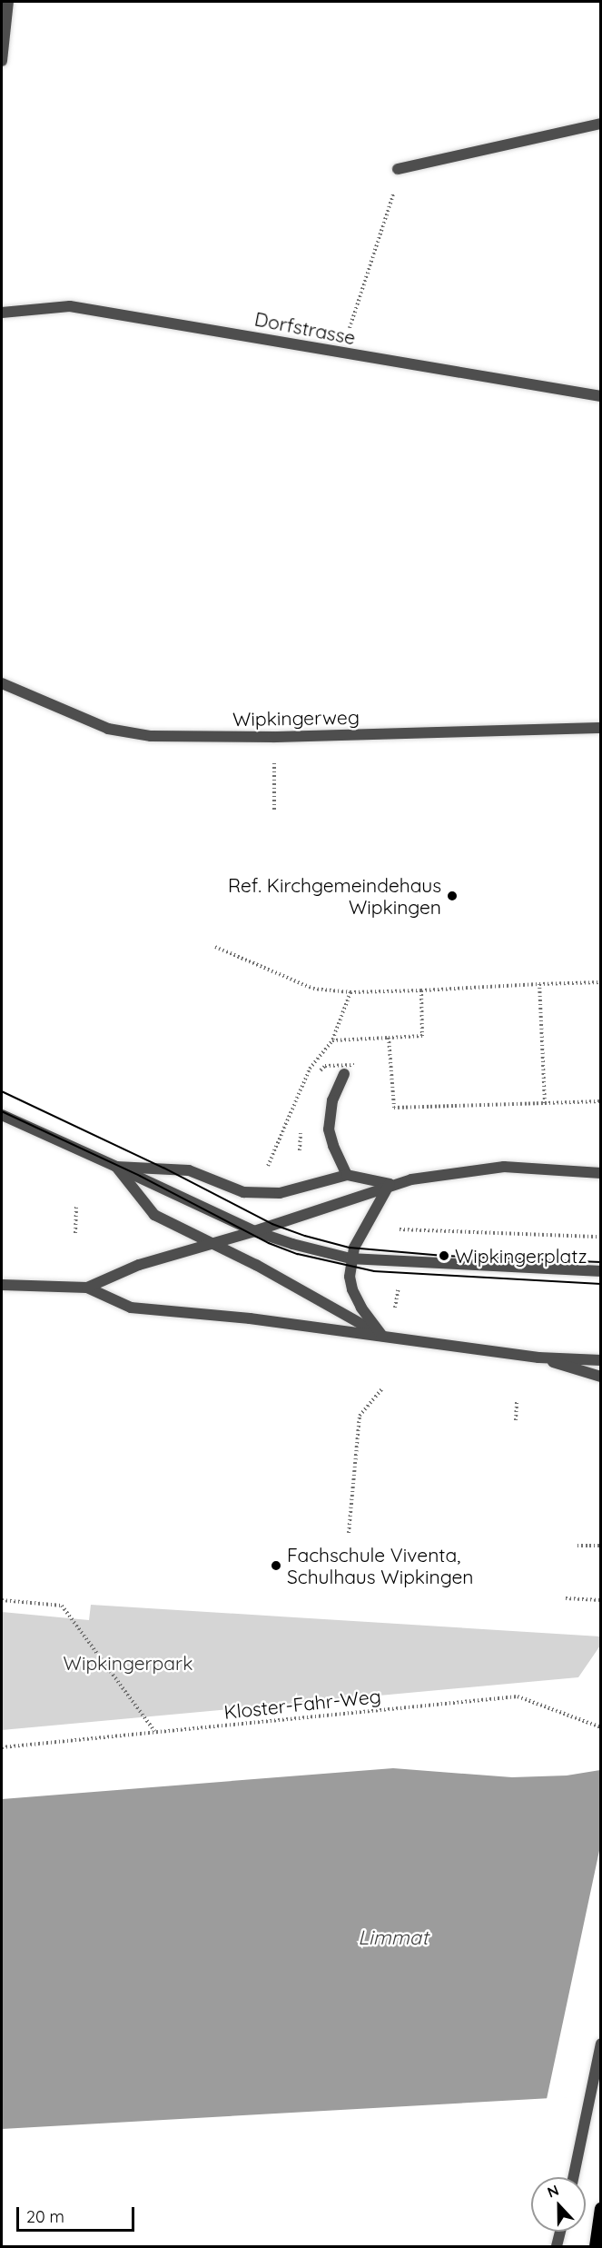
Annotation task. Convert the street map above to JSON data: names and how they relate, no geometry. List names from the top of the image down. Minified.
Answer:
{"streets":{"street":["Dorfstrasse","Wipkingerweg"],"path":["Kloster-Fahr-Weg"]},"water":["Limmat"],"parks":["Wipkingerpark"],"places":["Ref. Kirchgemeindehaus Wipkingen","Wipkingerplatz","Fachschule Viventa, Schulhaus Wipkingen"],"scale_bar":"20 m","north":"top"}
